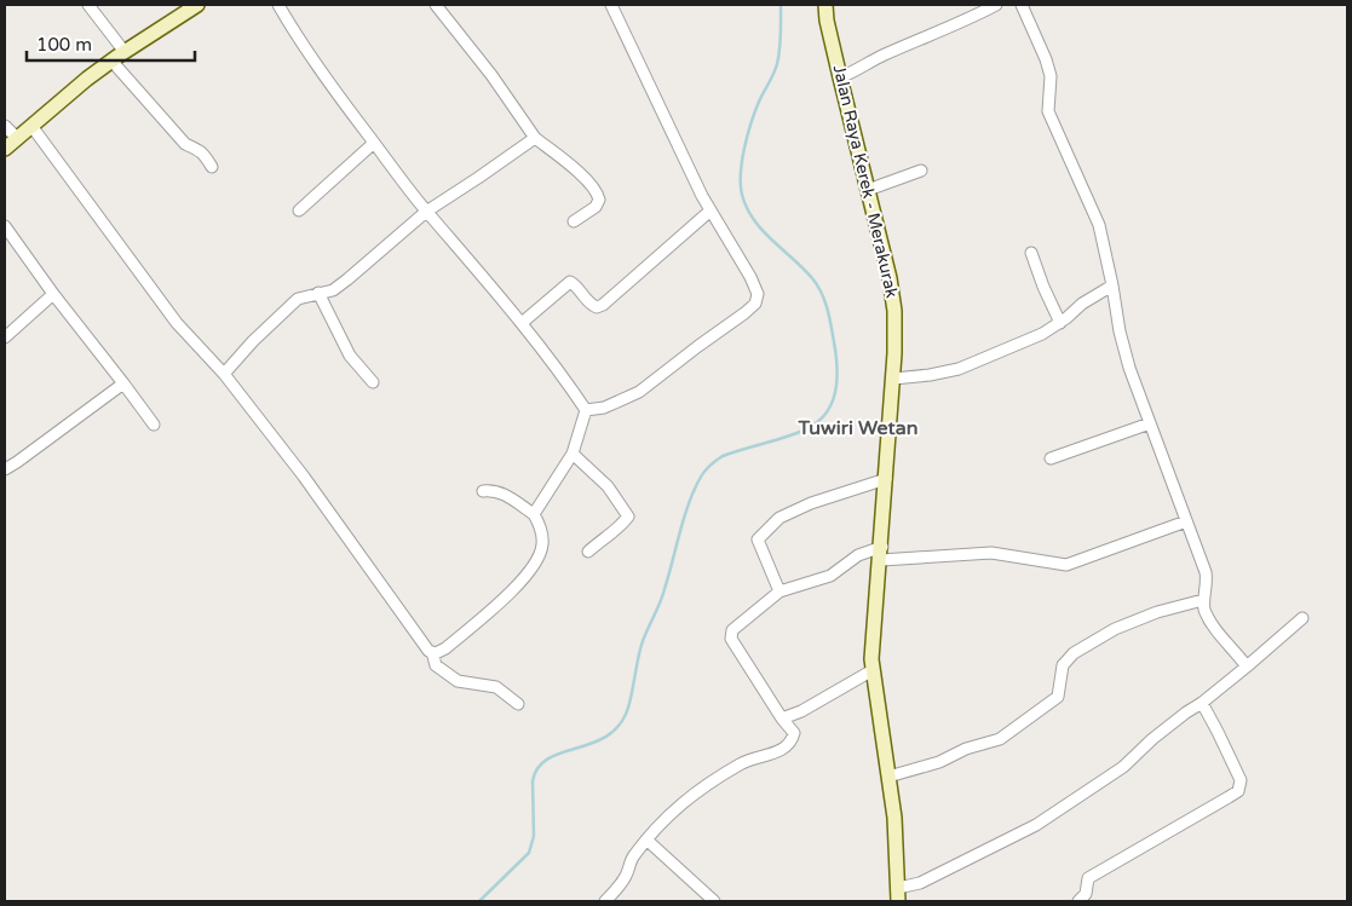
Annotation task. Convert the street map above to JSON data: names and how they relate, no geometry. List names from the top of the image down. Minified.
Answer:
{"streets":{"main road":["Jalan Raya Kerek - Merakurak"]},"districts":["Tuwiri Wetan"],"scale_bar":"100 m"}
